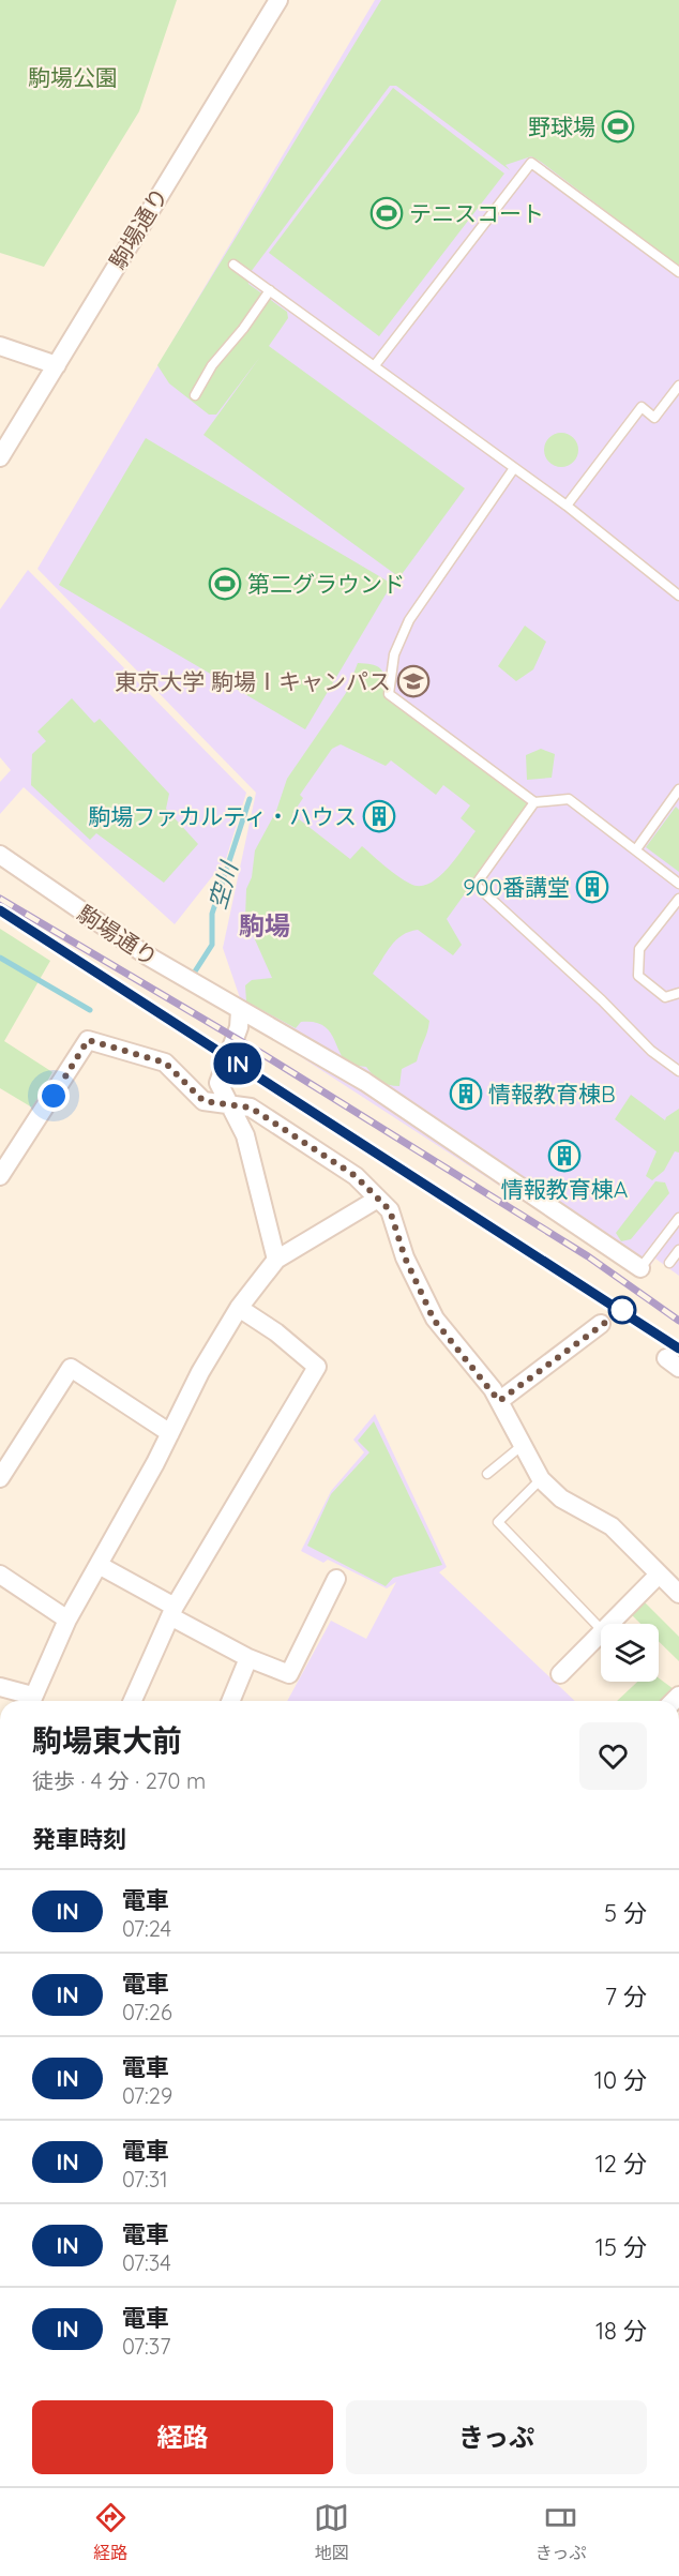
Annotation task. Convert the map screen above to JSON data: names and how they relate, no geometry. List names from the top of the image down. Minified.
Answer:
{"streets":{"street":["駒場通り"]},"districts":["駒場"],"water":["空川"],"parks":["駒場公園"],"places":{"sports":["野球場","テニスコート","第二グラウンド"],"school or university":["東京大学 駒場Ⅰキャンパス"],"building":["駒場ファカルティ・ハウス","900番講堂","情報教育棟B","情報教育棟A"]},"page":{"on_map":"IN","heading":[["駒場東大前","徒歩 · 4 分 · 270 m"],"発車時刻"],"list":[{"mark":"IN","name":"電車","note":"07:24","value":"5 分"},{"mark":"IN","name":"電車","note":"07:26","value":"7 分"},{"mark":"IN","name":"電車","note":"07:29","value":"10 分"},{"mark":"IN","name":"電車","note":"07:31","value":"12 分"},{"mark":"IN","name":"電車","note":"07:34","value":"15 分"},{"mark":"IN","name":"電車","note":"07:37","value":"18 分"}],"buttons":["経路","きっぷ"],"tabs":["経路","地図","きっぷ"]}}
